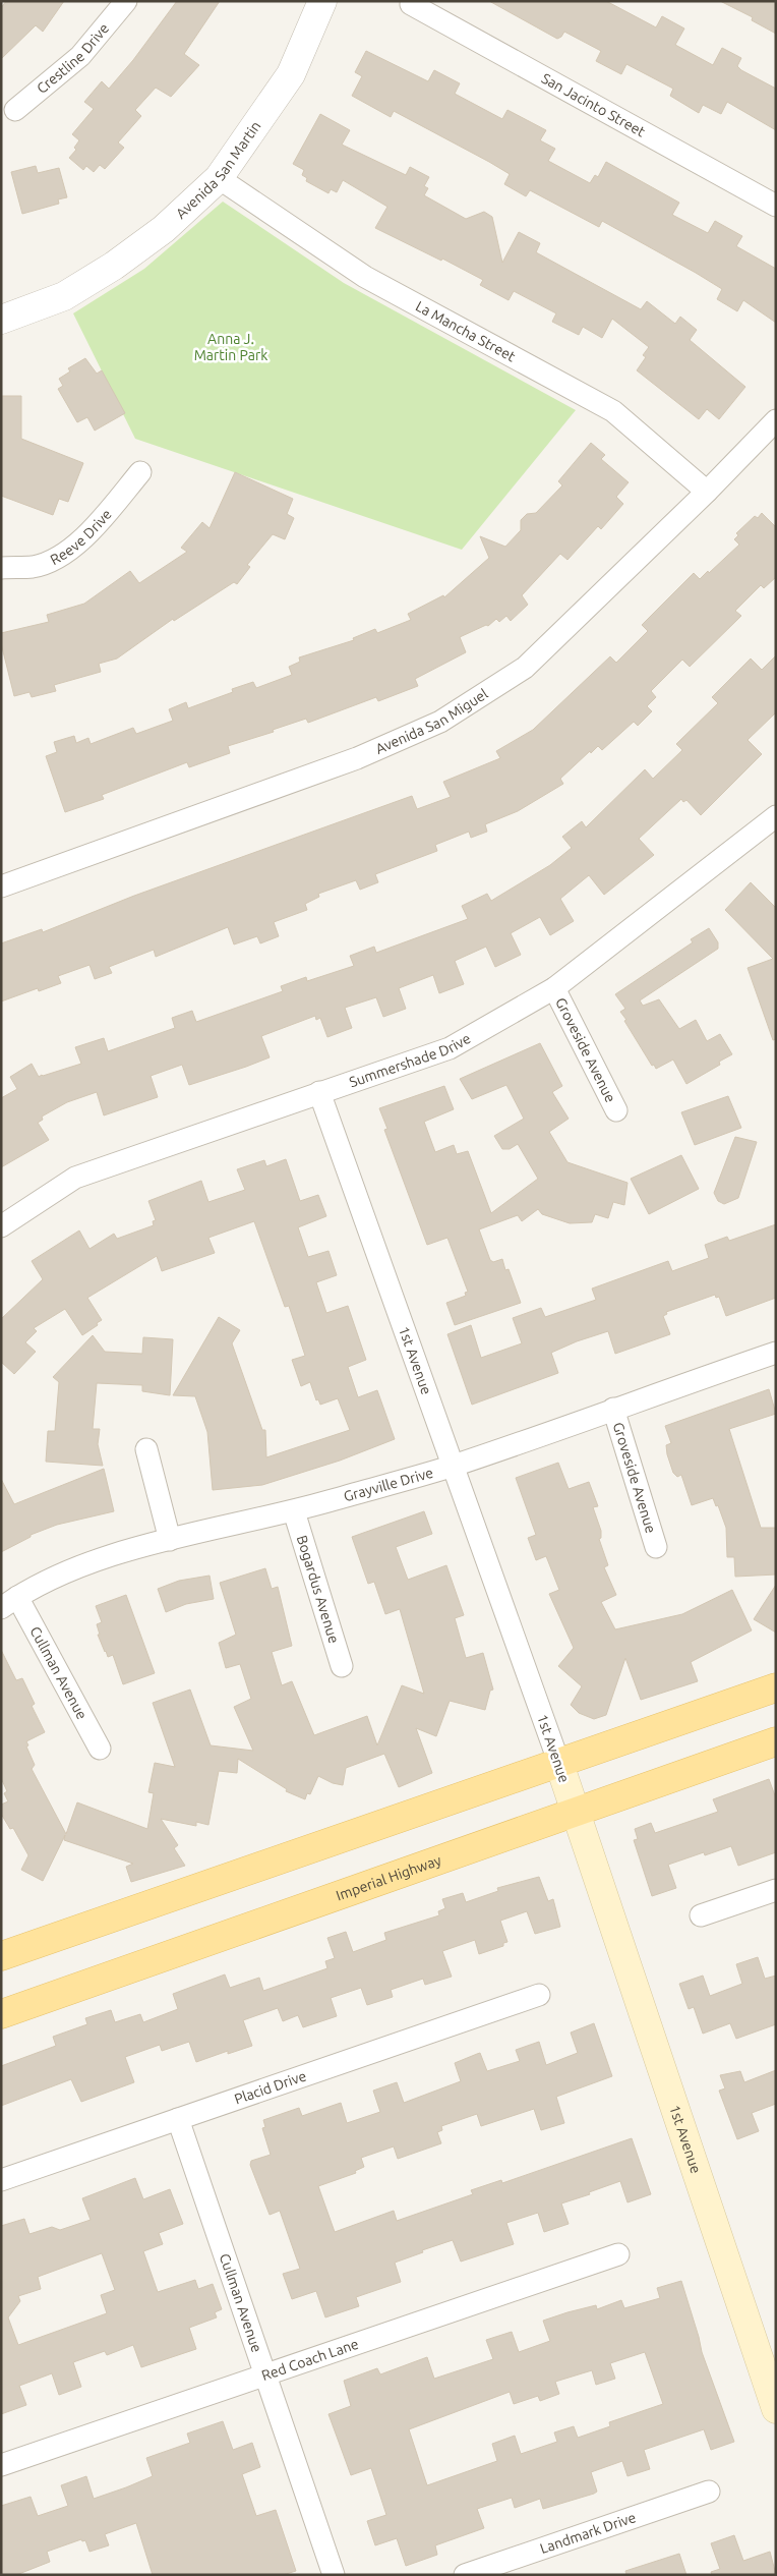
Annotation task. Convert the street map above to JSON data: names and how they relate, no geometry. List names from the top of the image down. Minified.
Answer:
{"streets":{"main road":["1st Avenue","Imperial Highway"],"street":["Crestline Drive","San Jacinto Street","Avenida San Martin","La Mancha Street","Reeve Drive","Avenida San Miguel","Groveside Avenue","Summershade Drive","Grayville Drive","Bogardus Avenue","Cullman Avenue","Placid Drive","Red Coach Lane","Landmark Drive"]},"crossings":[["Avenida San Martin","La Mancha Street"],["La Mancha Street","Avenida San Miguel"],["Groveside Avenue","Summershade Drive"],["Groveside Avenue","Grayville Drive"],["Summershade Drive","1st Avenue"],["1st Avenue","Grayville Drive"],["1st Avenue","Imperial Highway"],["Grayville Drive","Bogardus Avenue"],["Grayville Drive","Cullman Avenue"],["Cullman Avenue","Placid Drive"],["Cullman Avenue","Red Coach Lane"]],"parks":["Anna J. Martin Park"]}
